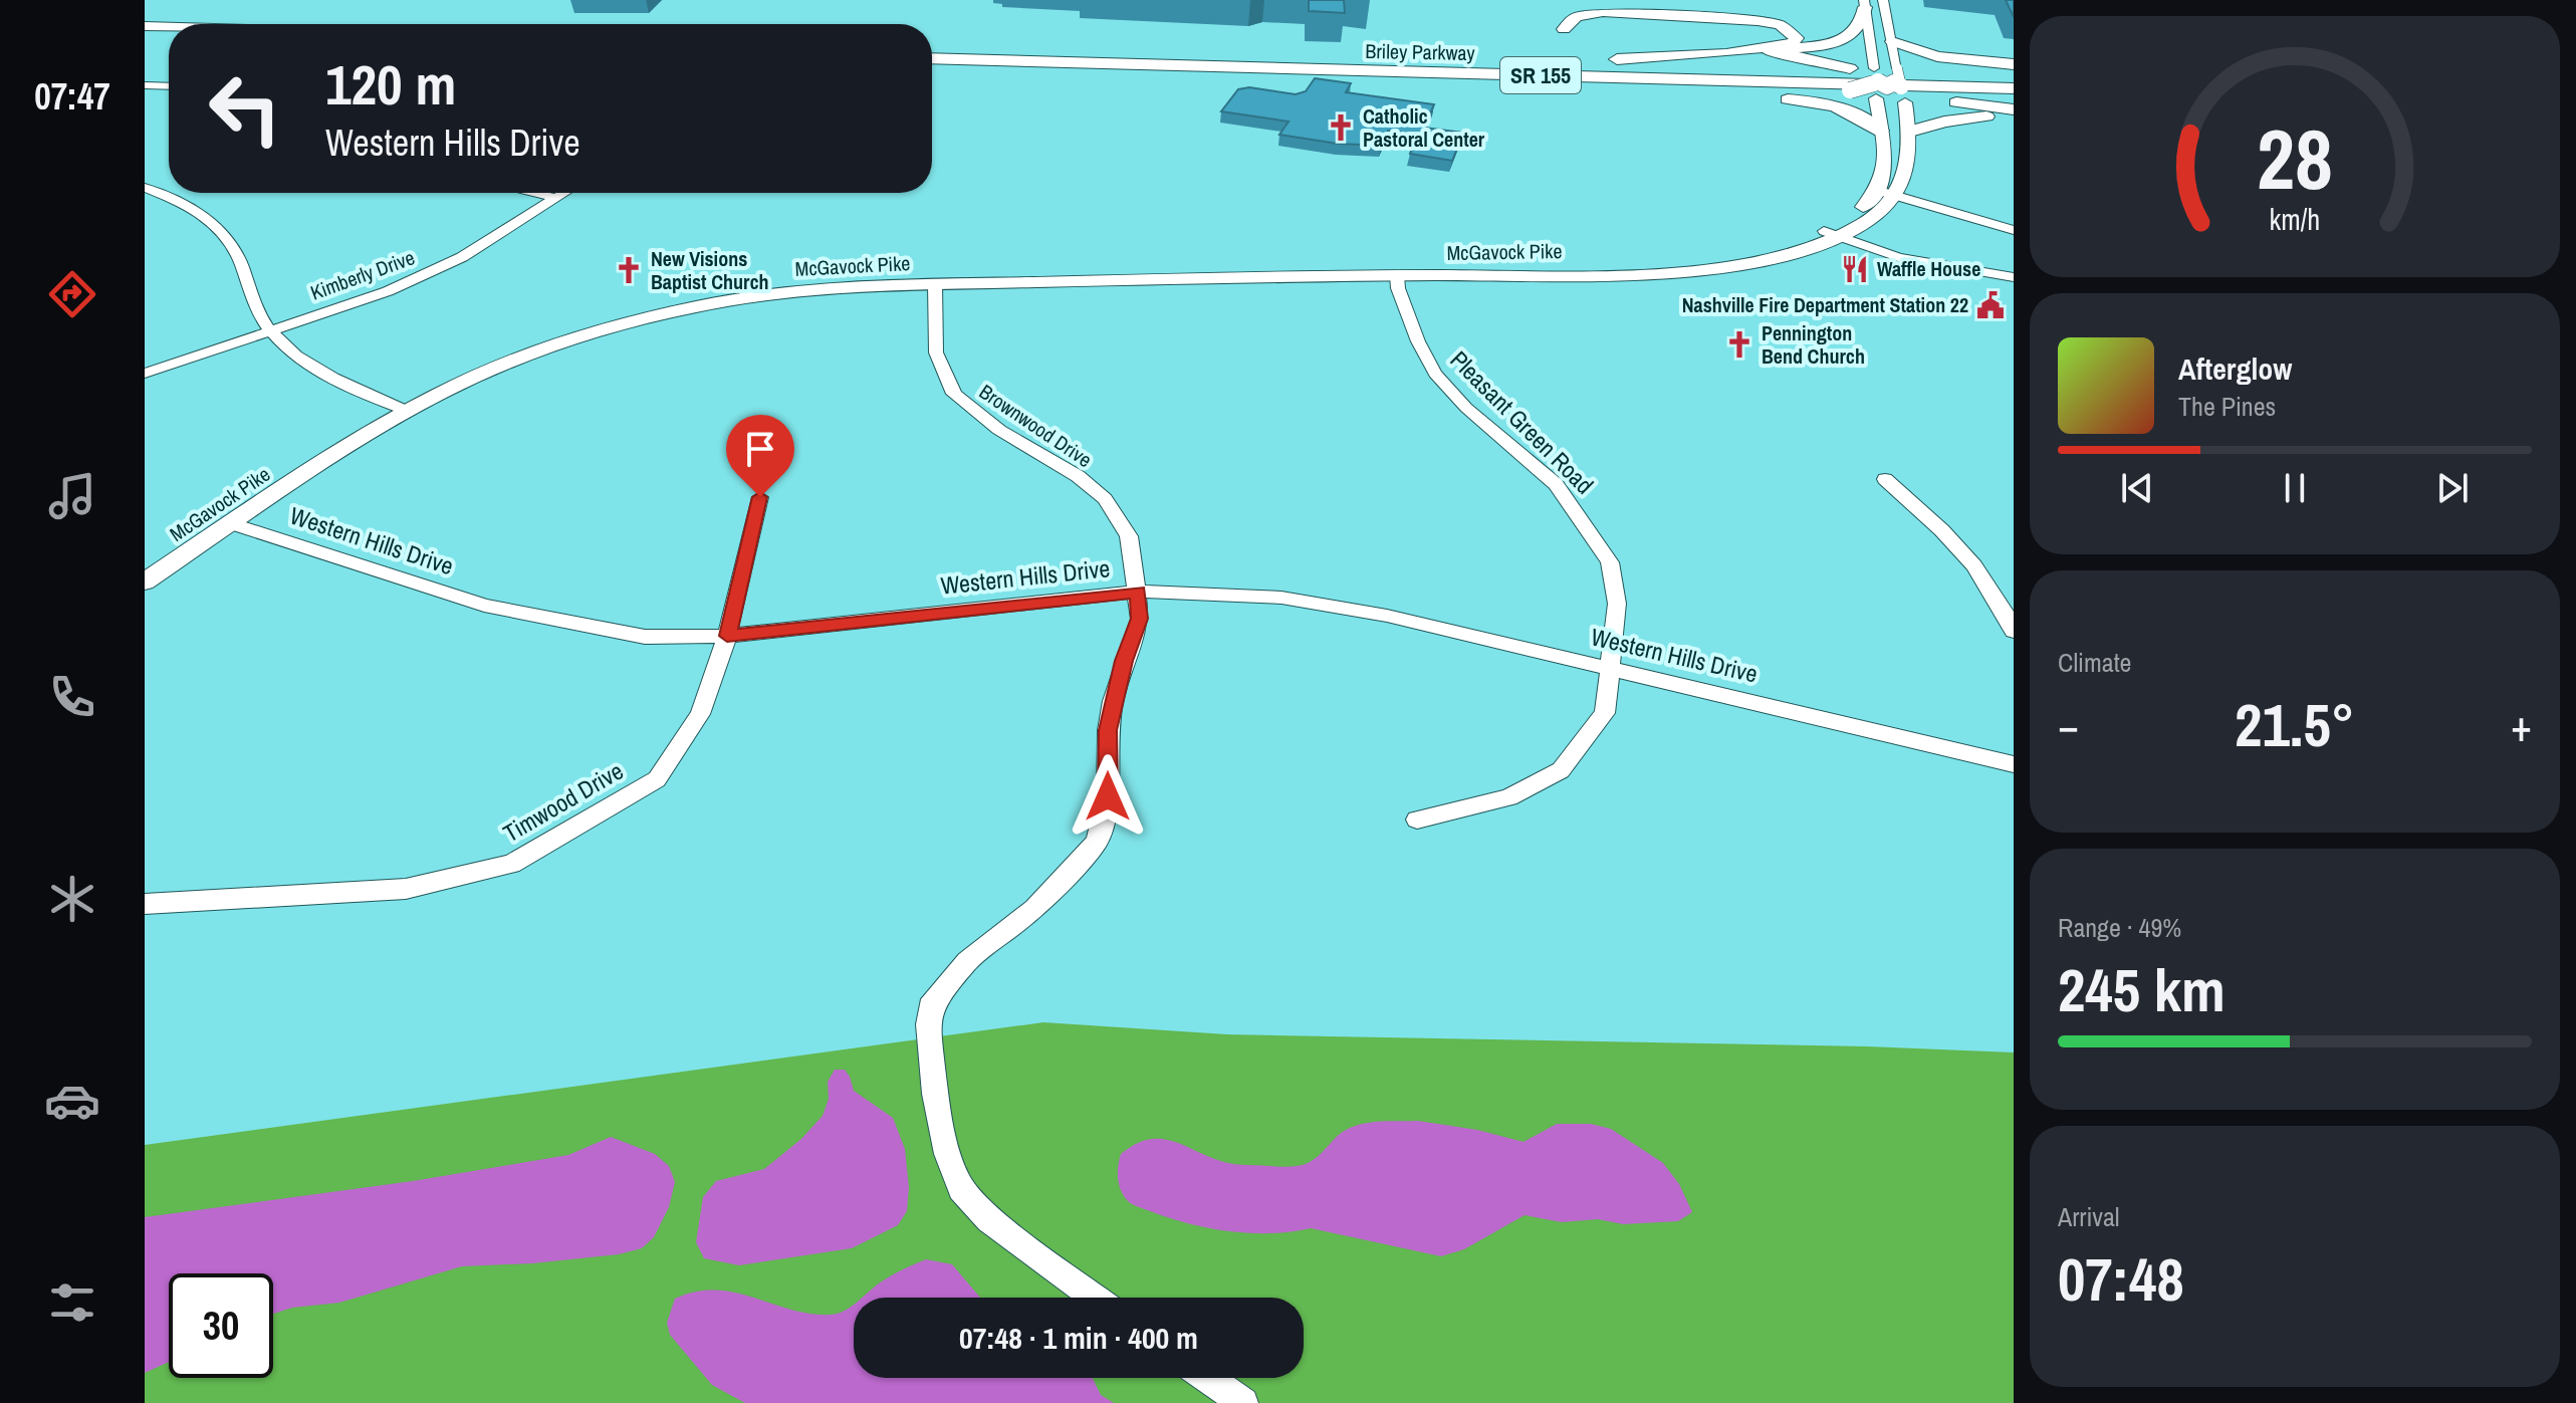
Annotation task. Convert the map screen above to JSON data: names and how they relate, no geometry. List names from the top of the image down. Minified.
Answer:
{"streets":{"highway":["Briley Parkway","SR 155"],"main road":["McGavock Pike"],"street":["Kimberly Drive","Pleasant Green Road","Brownwood Drive","Western Hills Drive","Timwood Drive"]},"crossings":[["McGavock Pike","Pleasant Green Road"],["McGavock Pike","Brownwood Drive"],["McGavock Pike","Western Hills Drive"],["Pleasant Green Road","Western Hills Drive"],["Brownwood Drive","Western Hills Drive"],["Western Hills Drive","Timwood Drive"]],"places":{"church":["Catholic Pastoral Center","New Visions Baptist Church","Pennington Bend Church"],"restaurant":["Waffle House"],"public building":["Nashville Fire Department Station 22"]},"page":{"tabs":"07:47","turn":["120 m","Western Hills Drive"],"song":["Afterglow","The Pines"],"tile":["Climate",["Range · 49%","245 km"],["Arrival","07:48"]],"heat":["−","21.5°","+"],"limit":"30","trip":"07:48 · 1 min · 400 m","gauge":["28","km/h"]}}
